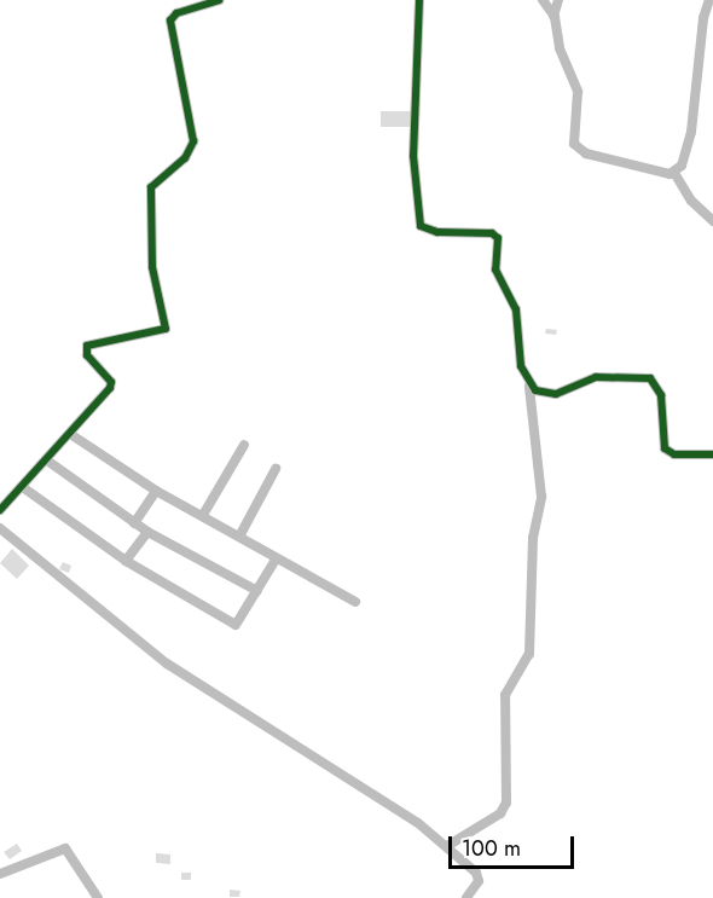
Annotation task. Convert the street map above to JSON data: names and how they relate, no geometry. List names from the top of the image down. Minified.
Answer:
{"scale_bar":"100 m"}
